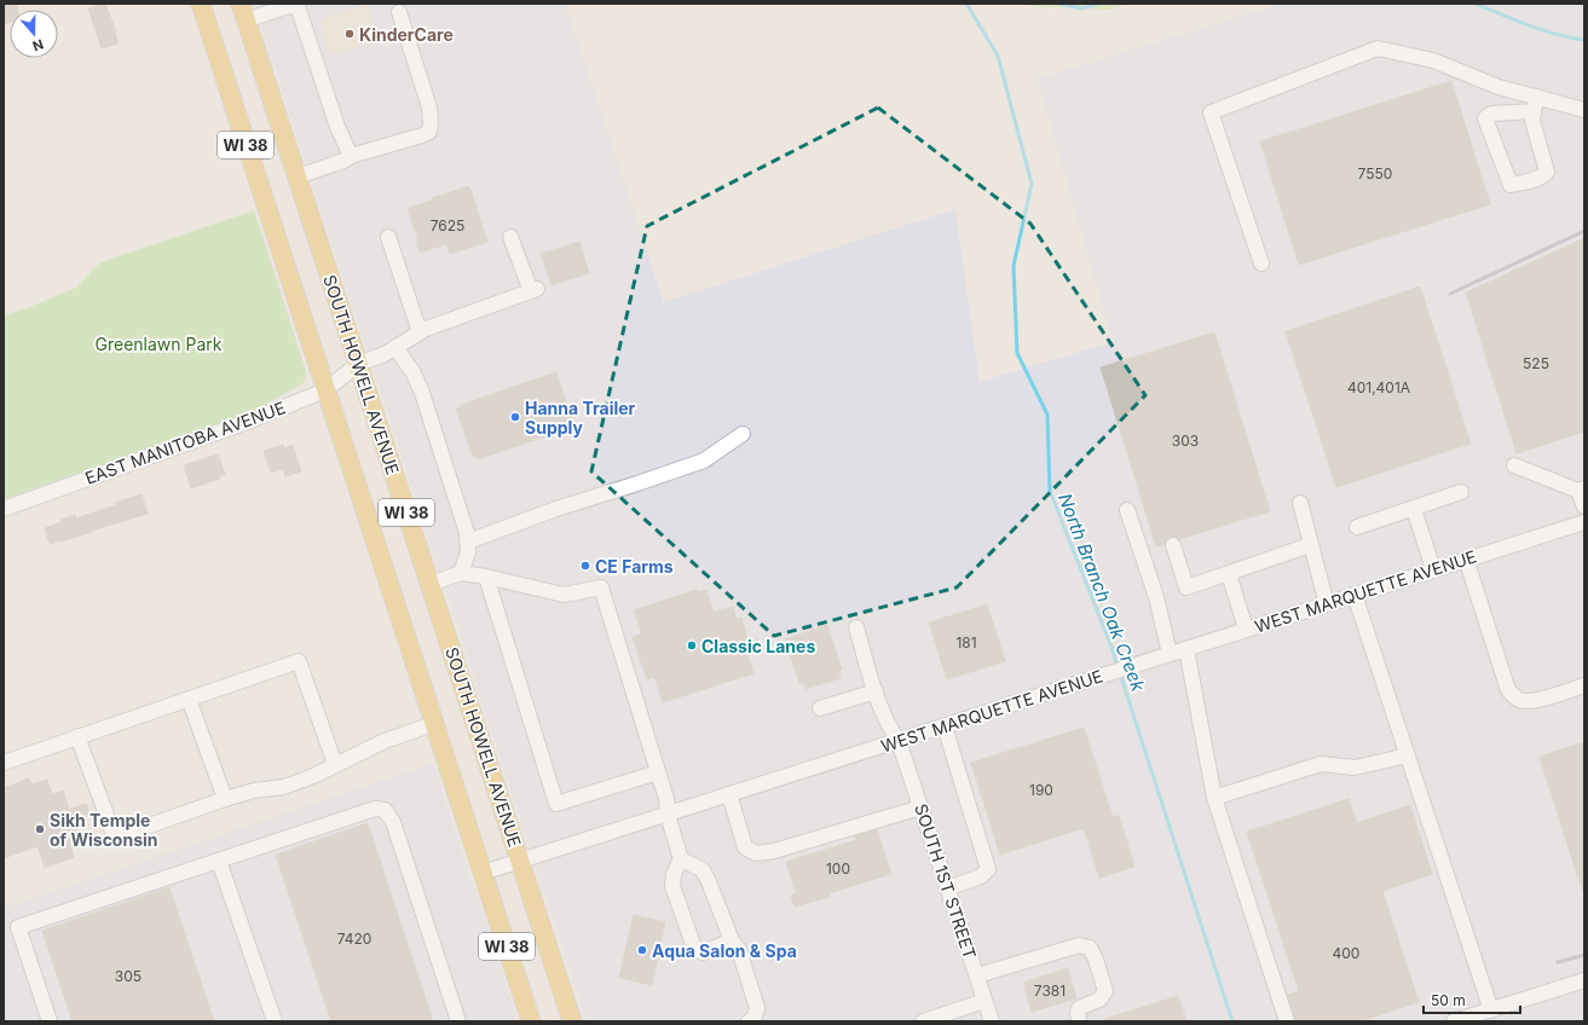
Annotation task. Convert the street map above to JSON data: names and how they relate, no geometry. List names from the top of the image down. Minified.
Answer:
{"streets":{"main road":["WI 38","SOUTH HOWELL AVENUE"],"street":["EAST MANITOBA AVENUE","WEST MARQUETTE AVENUE","SOUTH 1ST STREET"]},"crossings":[["WI 38","EAST MANITOBA AVENUE"],["WI 38","WEST MARQUETTE AVENUE"],["SOUTH HOWELL AVENUE","EAST MANITOBA AVENUE"],["SOUTH HOWELL AVENUE","WEST MARQUETTE AVENUE"],["WEST MARQUETTE AVENUE","SOUTH 1ST STREET"]],"water":["North Branch Oak Creek"],"parks":["Greenlawn Park"],"places":["KinderCare","Hanna Trailer Supply","CE Farms","Classic Lanes","Sikh Temple of Wisconsin","Aqua Salon & Spa"],"house_numbers":["7550","7625","525","401,401A","303","181","190","100","7420","400","305","7381"],"scale_bar":"50 m","north":"bottom"}
